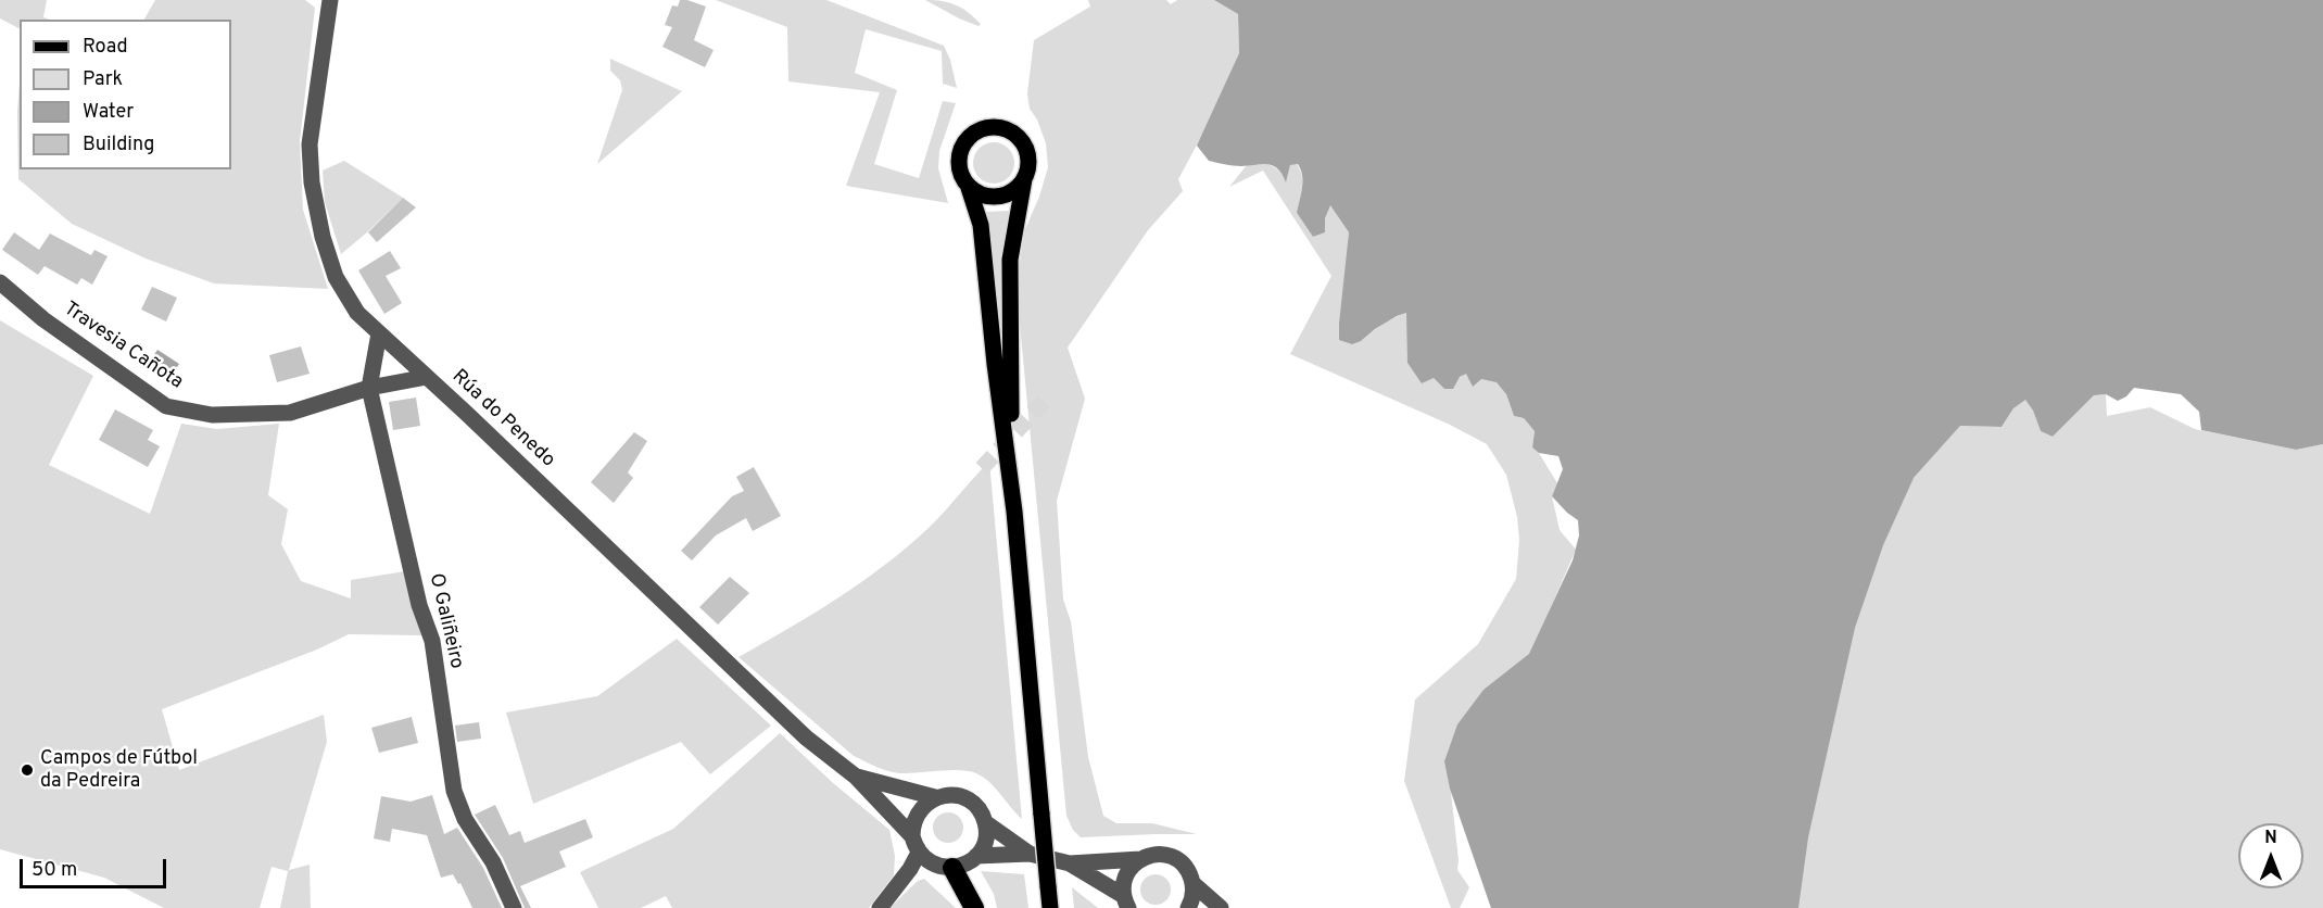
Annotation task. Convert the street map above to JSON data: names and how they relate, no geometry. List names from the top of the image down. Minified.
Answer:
{"streets":{"street":["Travesia Cañota","Rúa do Penedo","O Galiñeiro"]},"crossings":[["Travesia Cañota","Rúa do Penedo"],["Travesia Cañota","O Galiñeiro"],["Rúa do Penedo","O Galiñeiro"]],"places":["Campos de Fútbol da Pedreira"],"legend":["Road","Park","Water","Building"],"scale_bar":"50 m","north":"top"}
